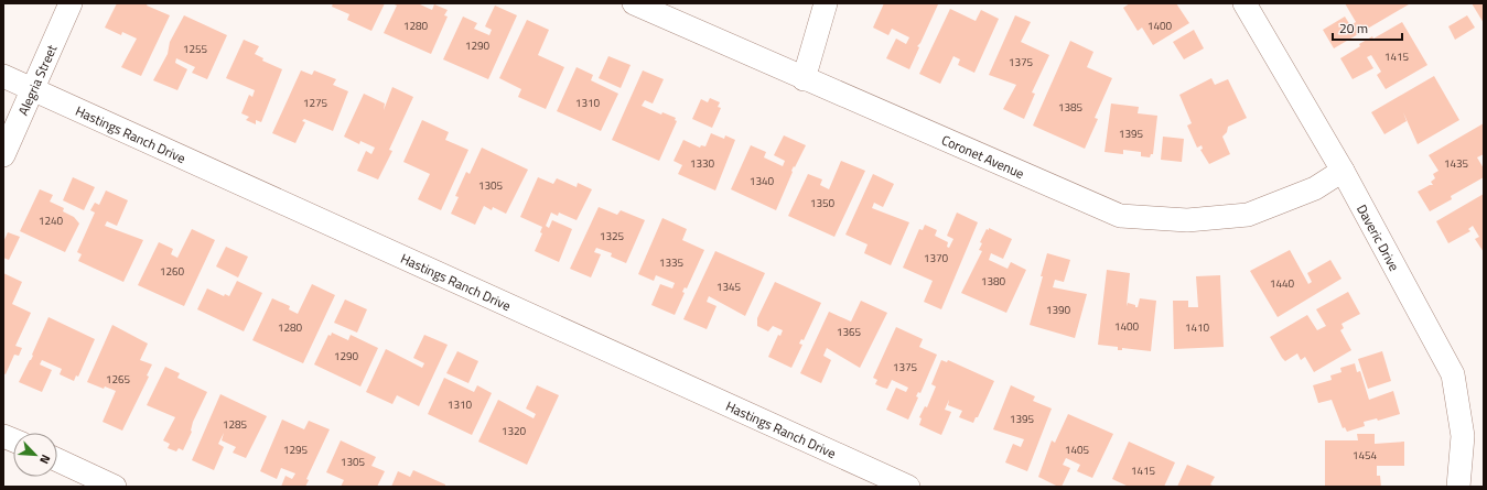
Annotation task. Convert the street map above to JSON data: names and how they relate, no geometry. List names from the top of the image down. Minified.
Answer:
{"streets":{"street":["Alegria Street","Hastings Ranch Drive","Coronet Avenue","Daveric Drive"]},"crossings":[["Alegria Street","Hastings Ranch Drive"],["Coronet Avenue","Daveric Drive"]],"house_numbers":["1280","1400","1290","1255","1415","1375","1275","1310","1385","1395","1330","1435","1340","1305","1350","1240","1325","1370","1335","1260","1380","1440","1345","1390","1400","1280","1410","1365","1290","1375","1265","1310","1395","1285","1320","1295","1405","1454","1305","1415"],"scale_bar":"20 m","north":"bottom right"}
